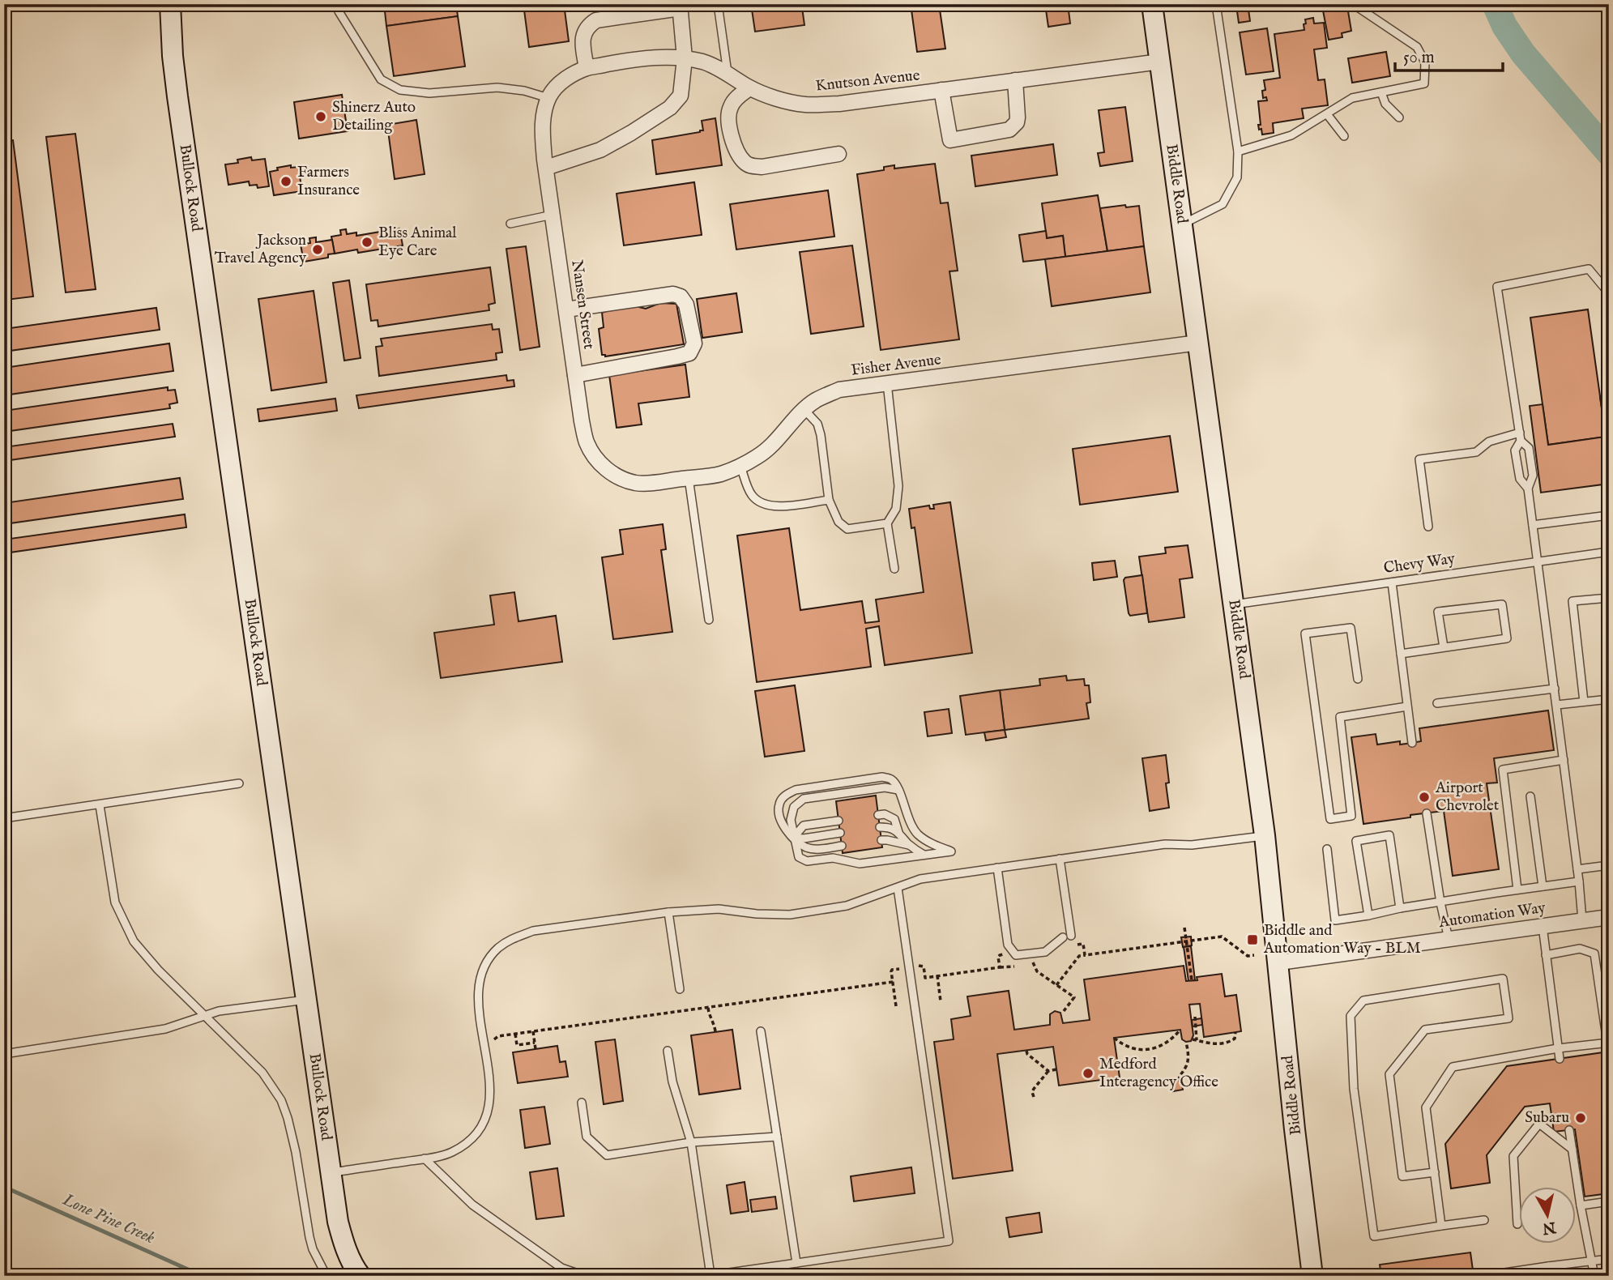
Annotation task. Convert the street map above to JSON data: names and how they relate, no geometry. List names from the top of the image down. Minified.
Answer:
{"streets":{"main road":["Biddle Road","Bullock Road"],"street":["Knutson Avenue","Nansen Street","Fisher Avenue","Automation Way"],"lane":["Chevy Way"]},"crossings":[["Knutson Avenue","Biddle Road"],["Knutson Avenue","Nansen Street"],["Biddle Road","Fisher Avenue"],["Biddle Road","Chevy Way"],["Biddle Road","Automation Way"],["Nansen Street","Fisher Avenue"]],"water":["Lone Pine Creek"],"places":{"other":["Shinerz Auto Detailing","Farmers Insurance","Bliss Animal Eye Care","Jackson Travel Agency","Airport Chevrolet","Medford Interagency Office","Subaru"],"transit":["Biddle and Automation Way - BLM"]},"scale_bar":"50 m","north":"bottom"}
